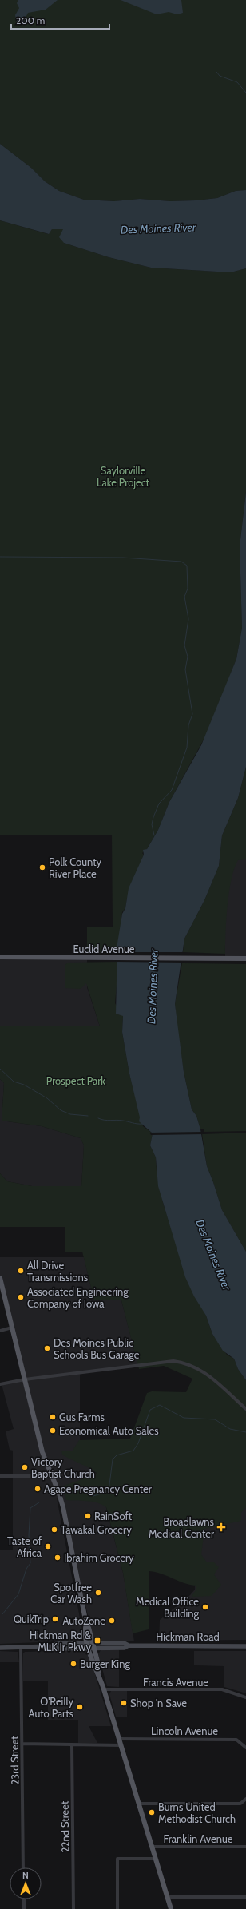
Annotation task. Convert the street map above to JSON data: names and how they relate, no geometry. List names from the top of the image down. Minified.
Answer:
{"streets":{"main road":["Euclid Avenue","Hickman Road"],"street":["Francis Avenue","Lincoln Avenue","23rd Street","22nd Street","Franklin Avenue"]},"crossings":[["Hickman Road","23rd Street"]],"water":["Des Moines River"],"parks":["Saylorville Lake Project","Prospect Park"],"places":{"other":["Polk County River Place","All Drive Transmissions","Associated Engineering Company of Iowa","Des Moines Public Schools Bus Garage","Gus Farms","Economical Auto Sales","Victory Baptist Church","Agape Pregnancy Center","RainSoft","Tawakal Grocery","Taste of Africa","Ibrahim Grocery","Spotfree Car Wash","Medical Office Building","QuikTrip","AutoZone","Burger King","Shop 'n Save","O'Reilly Auto Parts","Burns United Methodist Church"],"health":["Broadlawns Medical Center"],"transit":["Hickman Rd & MLK Jr Pkwy"]},"scale_bar":"200 m","north":"top"}
